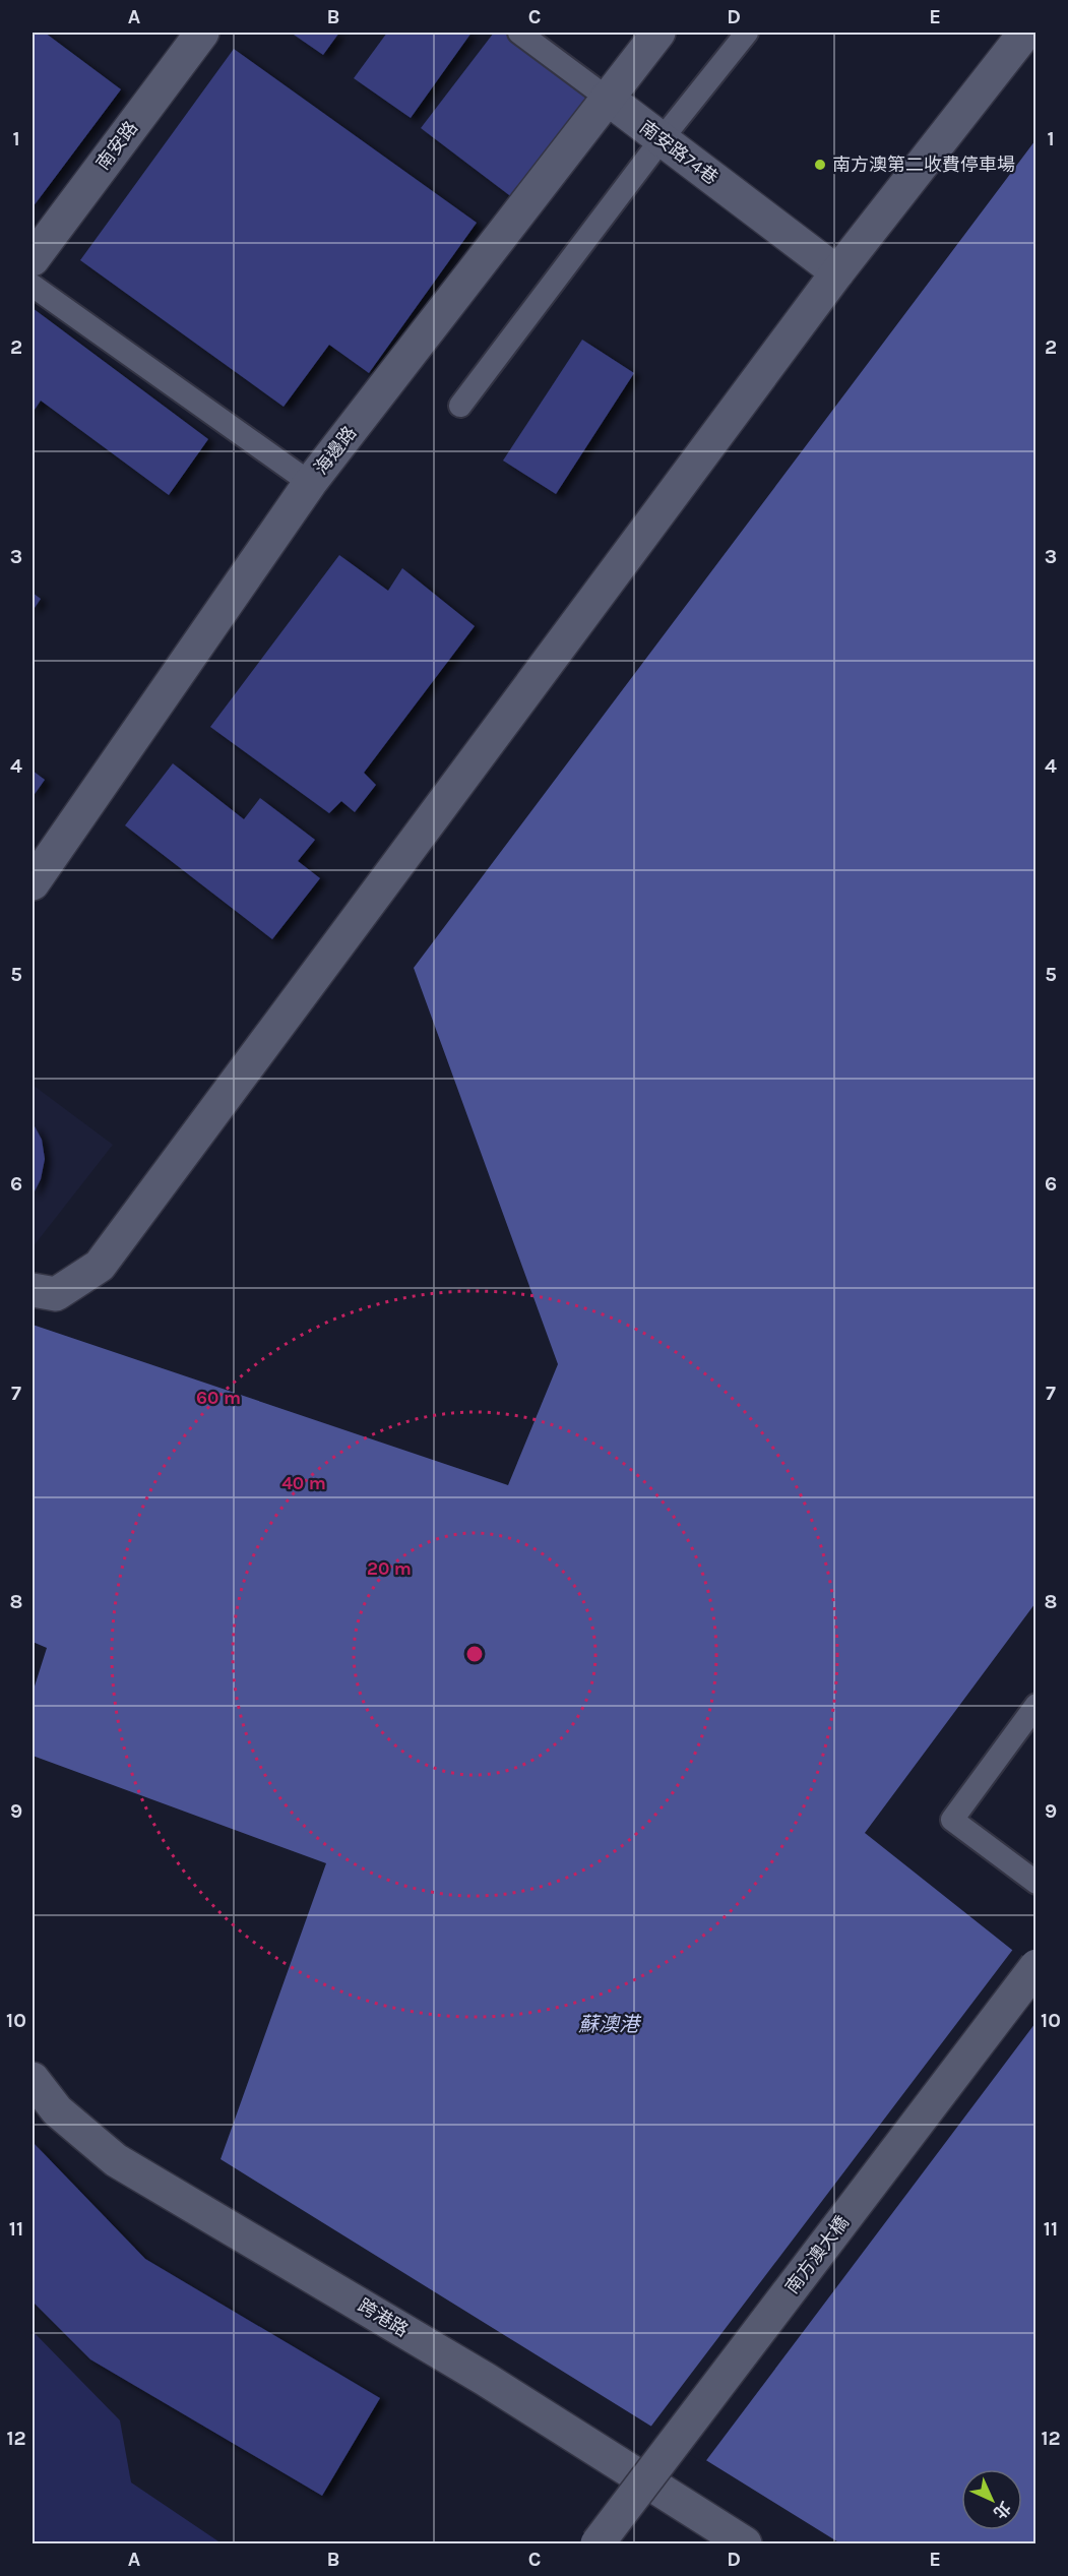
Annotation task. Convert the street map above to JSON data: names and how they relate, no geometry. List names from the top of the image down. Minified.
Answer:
{"streets":{"street":["南安路","南安路74巷","海邊路","南方澳大橋","跨港路"]},"crossings":[["南安路74巷","海邊路"]],"water":["蘇澳港"],"places":["南方澳第二收費停車場"],"north":"bottom right","grid":{"columns":["A","B","C","D","E"],"rows":["1","2","3","4","5","6","7","8","9","10","11","12"]},"rings":["60 m","40 m","20 m"]}
